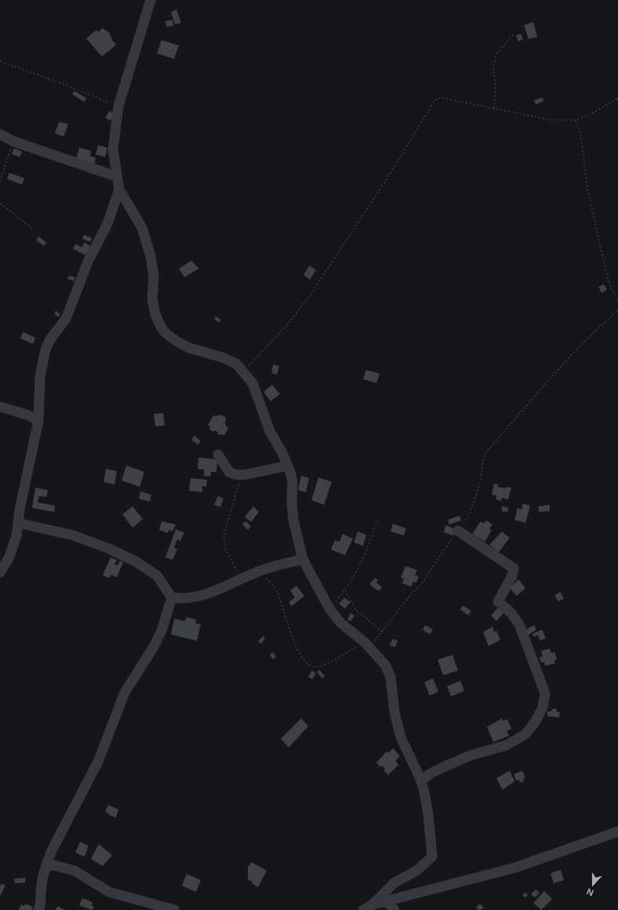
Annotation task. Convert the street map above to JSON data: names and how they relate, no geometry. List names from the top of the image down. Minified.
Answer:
{"north":"bottom"}
